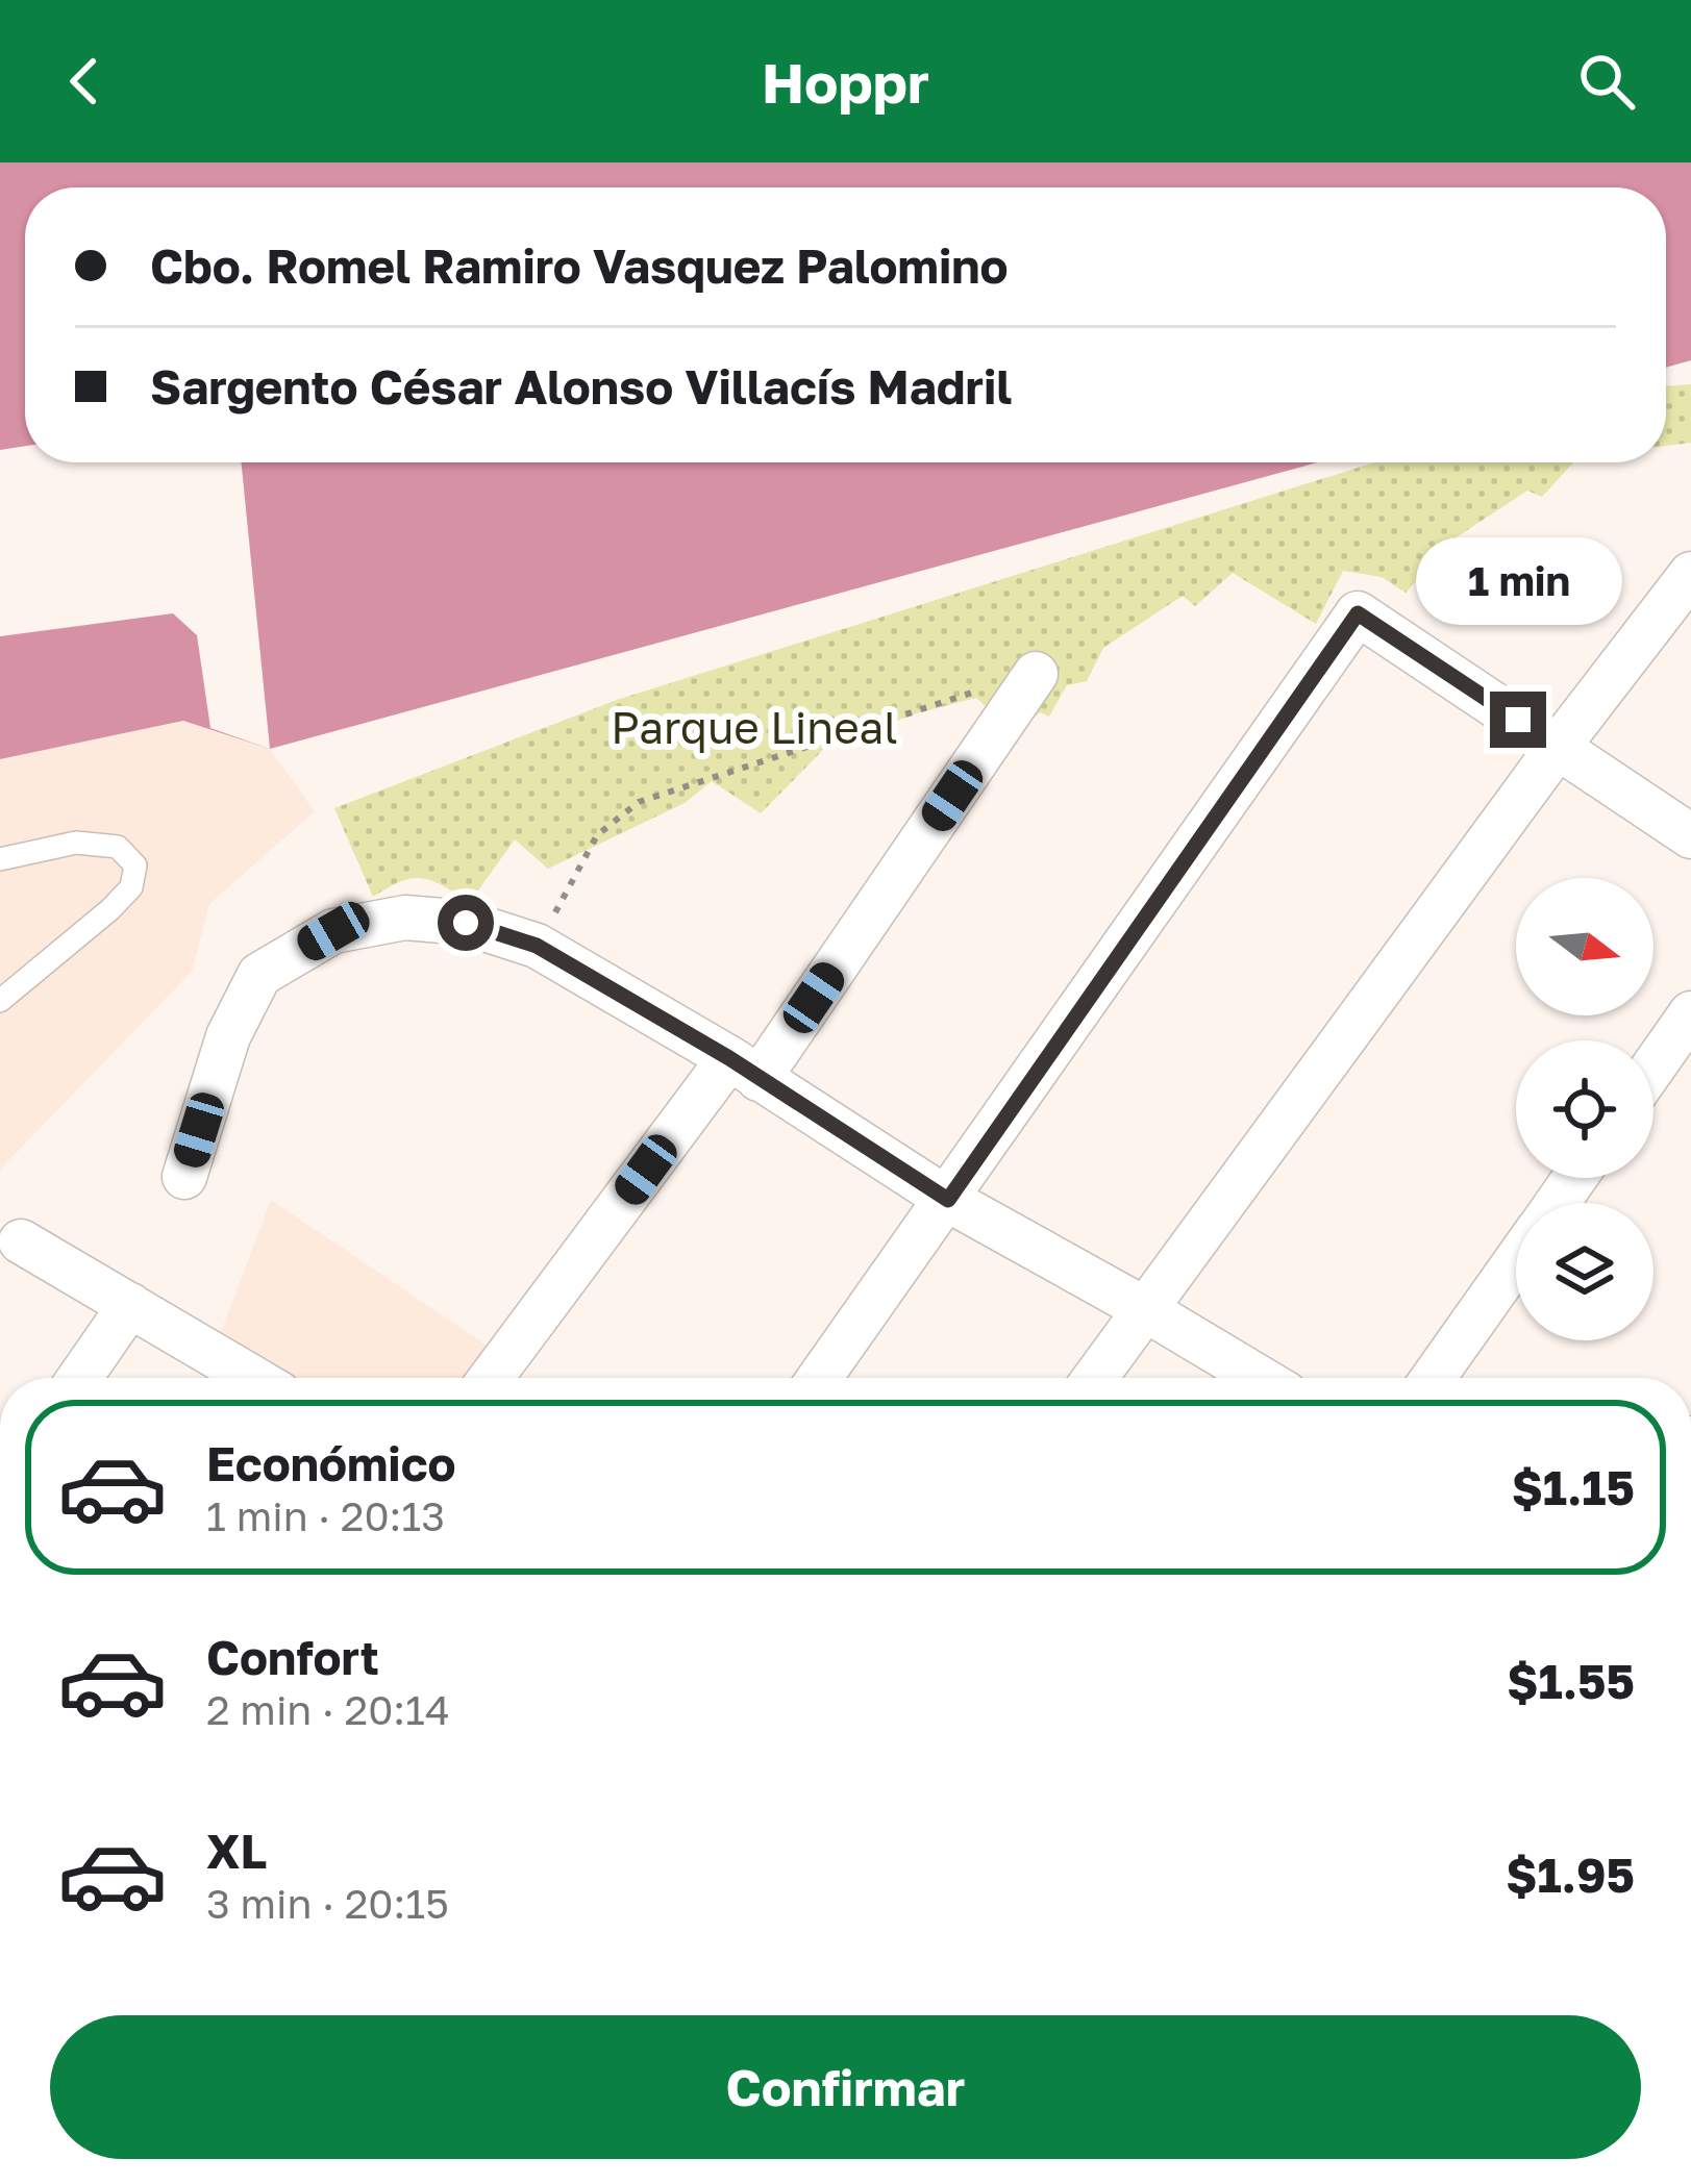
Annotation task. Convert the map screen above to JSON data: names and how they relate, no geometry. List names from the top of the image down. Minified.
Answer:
{"parks":["Parque Lineal"],"north":"right","page":{"header":"Hoppr","banner":["Cbo. Romel Ramiro Vasquez Palomino","Sargento César Alonso Villacís Madril"],"bubble":"1 min","list":[{"name":"Económico","note":"1 min · 20:13","value":"$1.15"},{"name":"Confort","note":"2 min · 20:14","value":"$1.55"},{"name":"XL","note":"3 min · 20:15","value":"$1.95"}],"buttons":"Confirmar"}}
